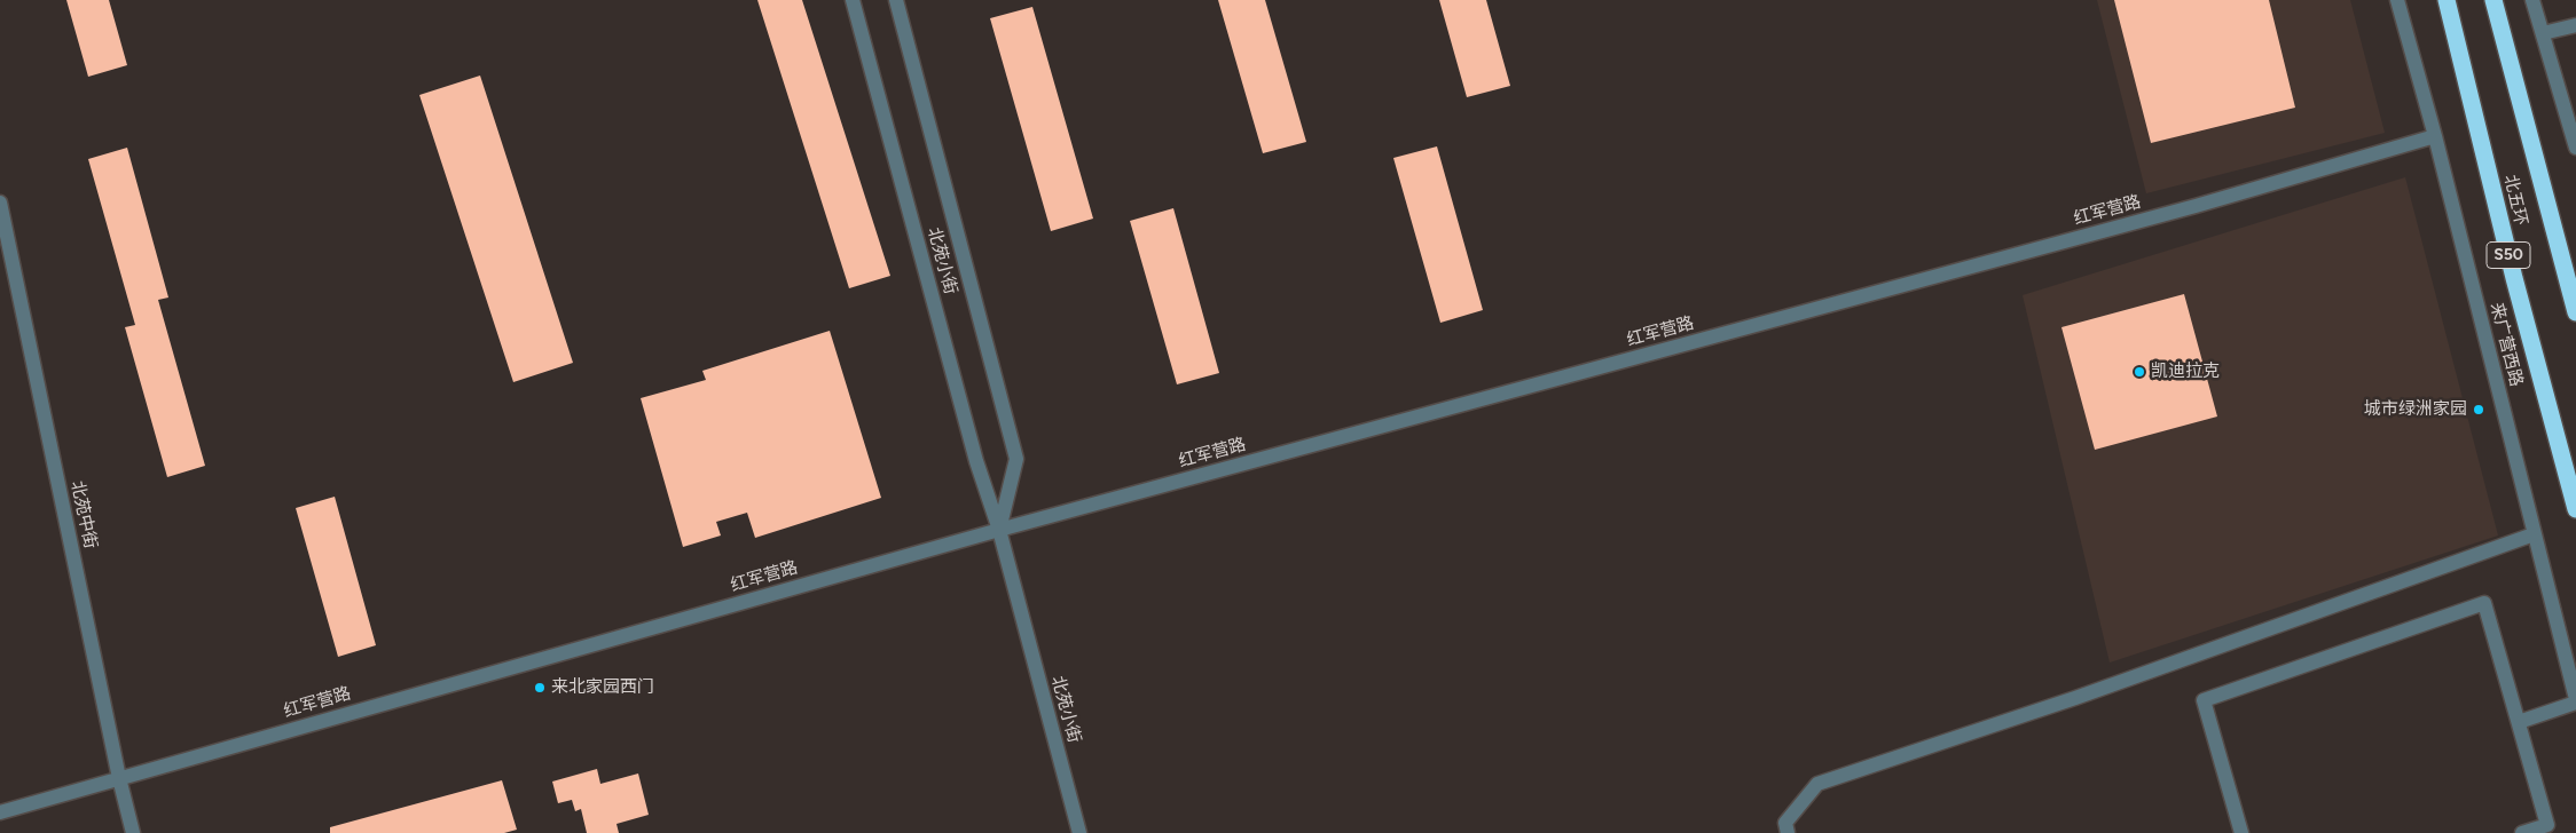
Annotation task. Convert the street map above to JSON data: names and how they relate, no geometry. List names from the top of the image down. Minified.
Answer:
{"streets":{"highway":["北五环","S50"],"street":["红军营路","北苑小街","来广营西路","北苑中街"]},"crossings":[["红军营路","北苑小街"],["红军营路","来广营西路"],["红军营路","北苑中街"]],"places":["凯迪拉克","城市绿洲家园","来北家园西门"]}
